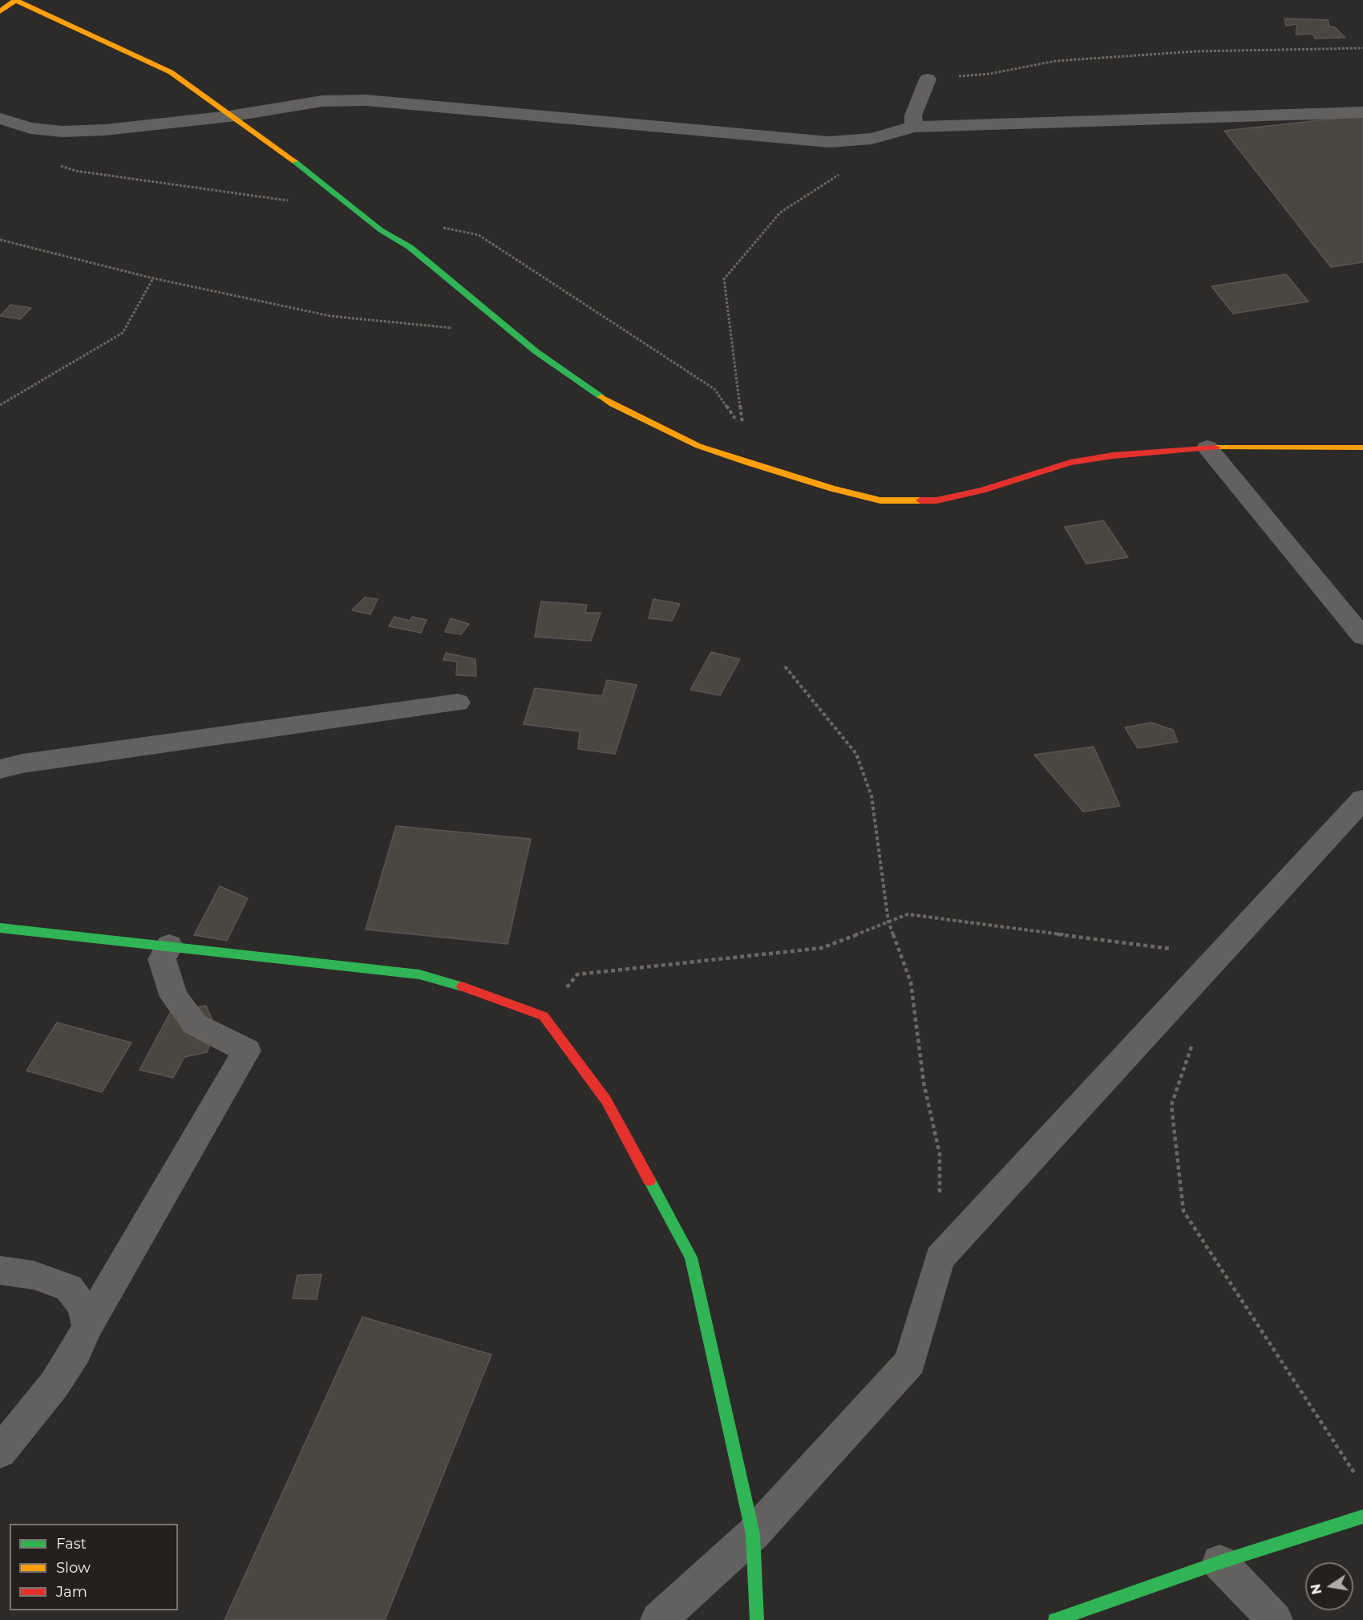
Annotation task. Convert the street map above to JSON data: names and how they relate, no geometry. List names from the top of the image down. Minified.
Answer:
{"legend":["Fast","Slow","Jam"],"north":"left"}
